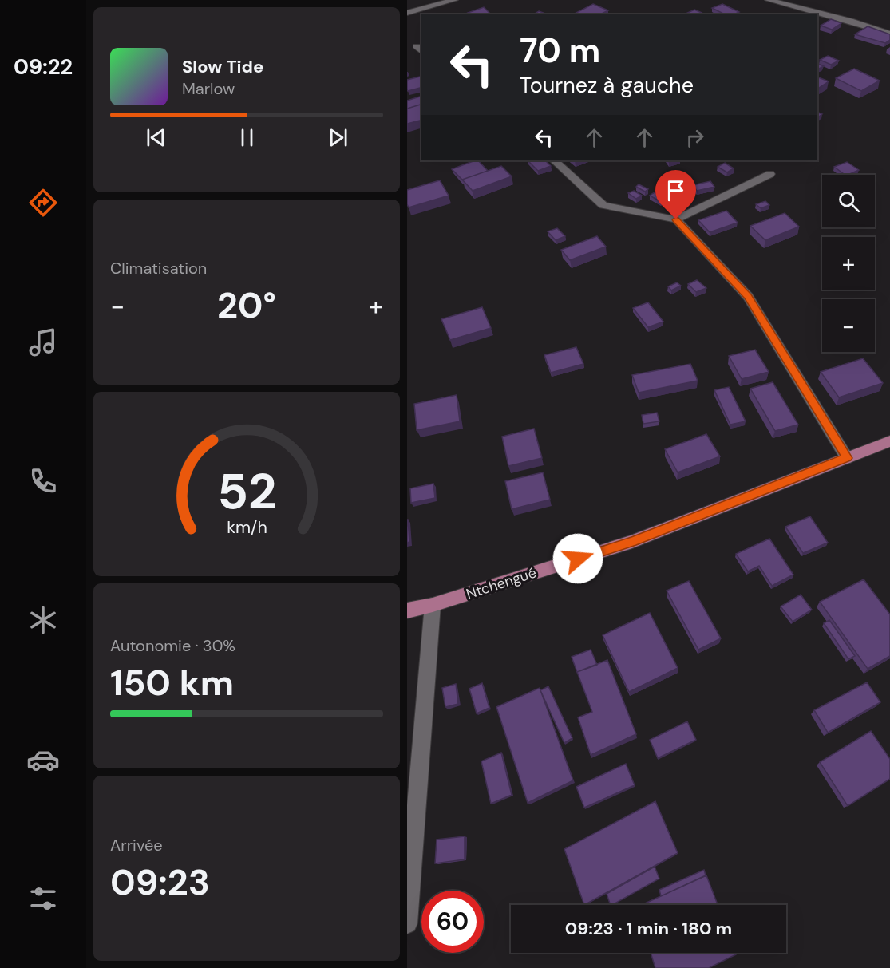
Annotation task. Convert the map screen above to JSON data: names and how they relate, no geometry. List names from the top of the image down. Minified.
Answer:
{"streets":{"main road":["Ntchengué"]},"page":{"tabs":"09:22","turn":["70 m","Tournez à gauche"],"song":["Slow Tide","Marlow"],"map_buttons":["+","−"],"tile":["Climatisation",["Autonomie · 30%","150 km"],["Arrivée","09:23"]],"heat":["−","20°","+"],"limit":"60","trip":"09:23 · 1 min · 180 m","gauge":["52","km/h"]}}
